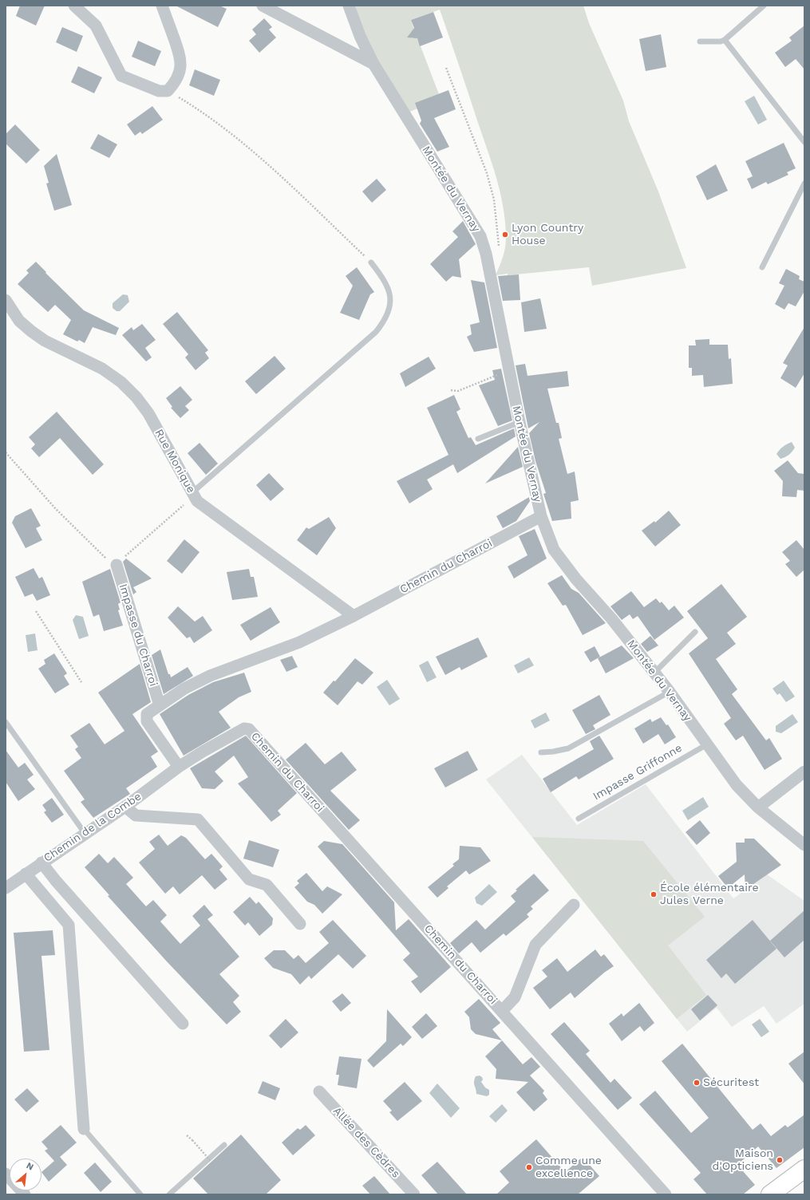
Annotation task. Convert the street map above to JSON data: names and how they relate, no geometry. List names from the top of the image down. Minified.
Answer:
{"streets":{"street":["Montée du Vernay","Rue Monique","Chemin du Charroi","Impasse du Charroi","Chemin de la Combe","Allée des Cèdres"],"lane":["Impasse Griffonne"]},"crossings":[["Montée du Vernay","Chemin du Charroi"],["Montée du Vernay","Impasse Griffonne"],["Rue Monique","Chemin du Charroi"],["Chemin du Charroi","Impasse du Charroi"],["Chemin du Charroi","Chemin de la Combe"]],"places":["Lyon Country House","École élémentaire Jules Verne","Sécuritest","Maison d'Opticiens","Comme une excellence"],"north":"top right"}
